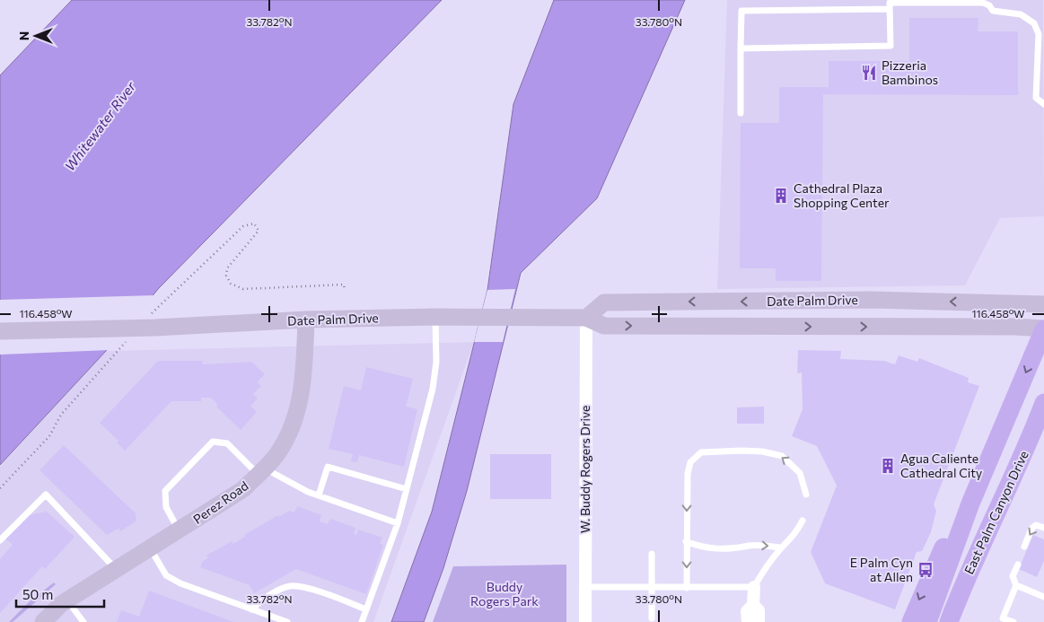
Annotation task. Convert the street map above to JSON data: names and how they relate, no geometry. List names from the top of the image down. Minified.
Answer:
{"streets":{"main road":["Date Palm Drive","Perez Road","East Palm Canyon Drive"],"street":["W. Buddy Rogers Drive"]},"crossings":[["Date Palm Drive","W. Buddy Rogers Drive"],["Date Palm Drive","Perez Road"],["Date Palm Drive","East Palm Canyon Drive"]],"water":["Whitewater River"],"parks":["Buddy Rogers Park"],"places":{"restaurant":["Pizzeria Bambinos"],"building":["Cathedral Plaza Shopping Center","Agua Caliente Cathedral City"],"bus stop":["E Palm Cyn at Allen"]},"scale_bar":"50 m","north":"left","coordinates":["33.782°N","33.780°N","116.458°W"]}
